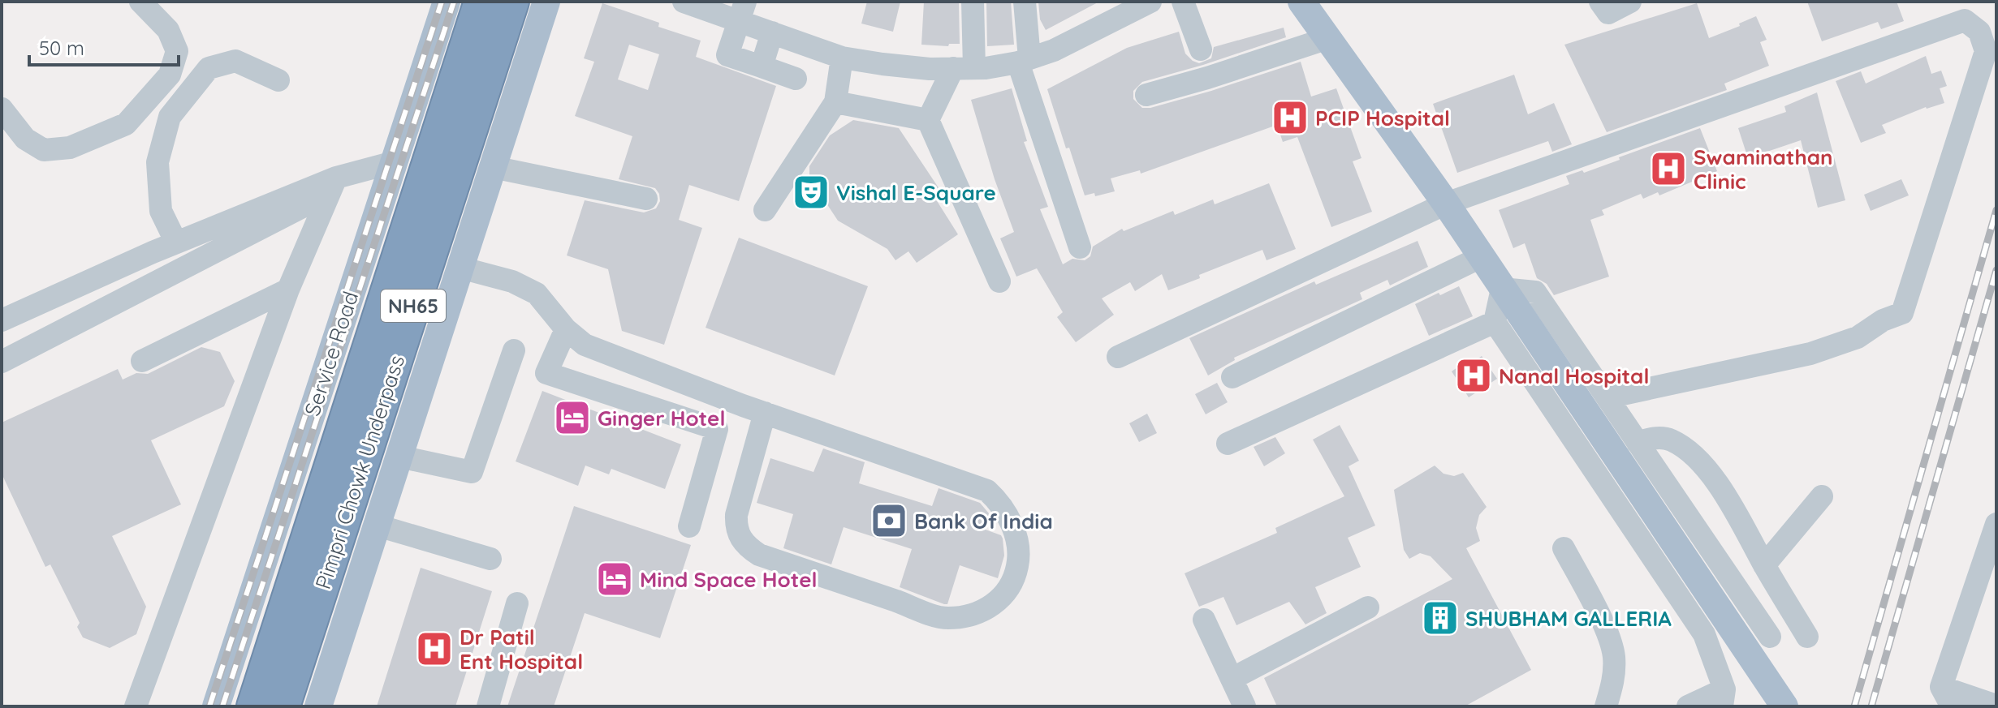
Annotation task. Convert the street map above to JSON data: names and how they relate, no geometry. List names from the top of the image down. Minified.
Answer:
{"streets":{"highway":["NH65","Pimpri Chowk Underpass"],"main road":["Service Road"]},"crossings":[["NH65","Pimpri Chowk Underpass"]],"places":{"hospital":["PCIP Hospital","Swaminathan Clinic","Nanal Hospital","Dr Patil Ent Hospital"],"theatre":["Vishal E-Square"],"hotel":["Ginger Hotel","Mind Space Hotel"],"bank":["Bank Of India"],"building":["SHUBHAM GALLERIA"]},"scale_bar":"50 m"}
